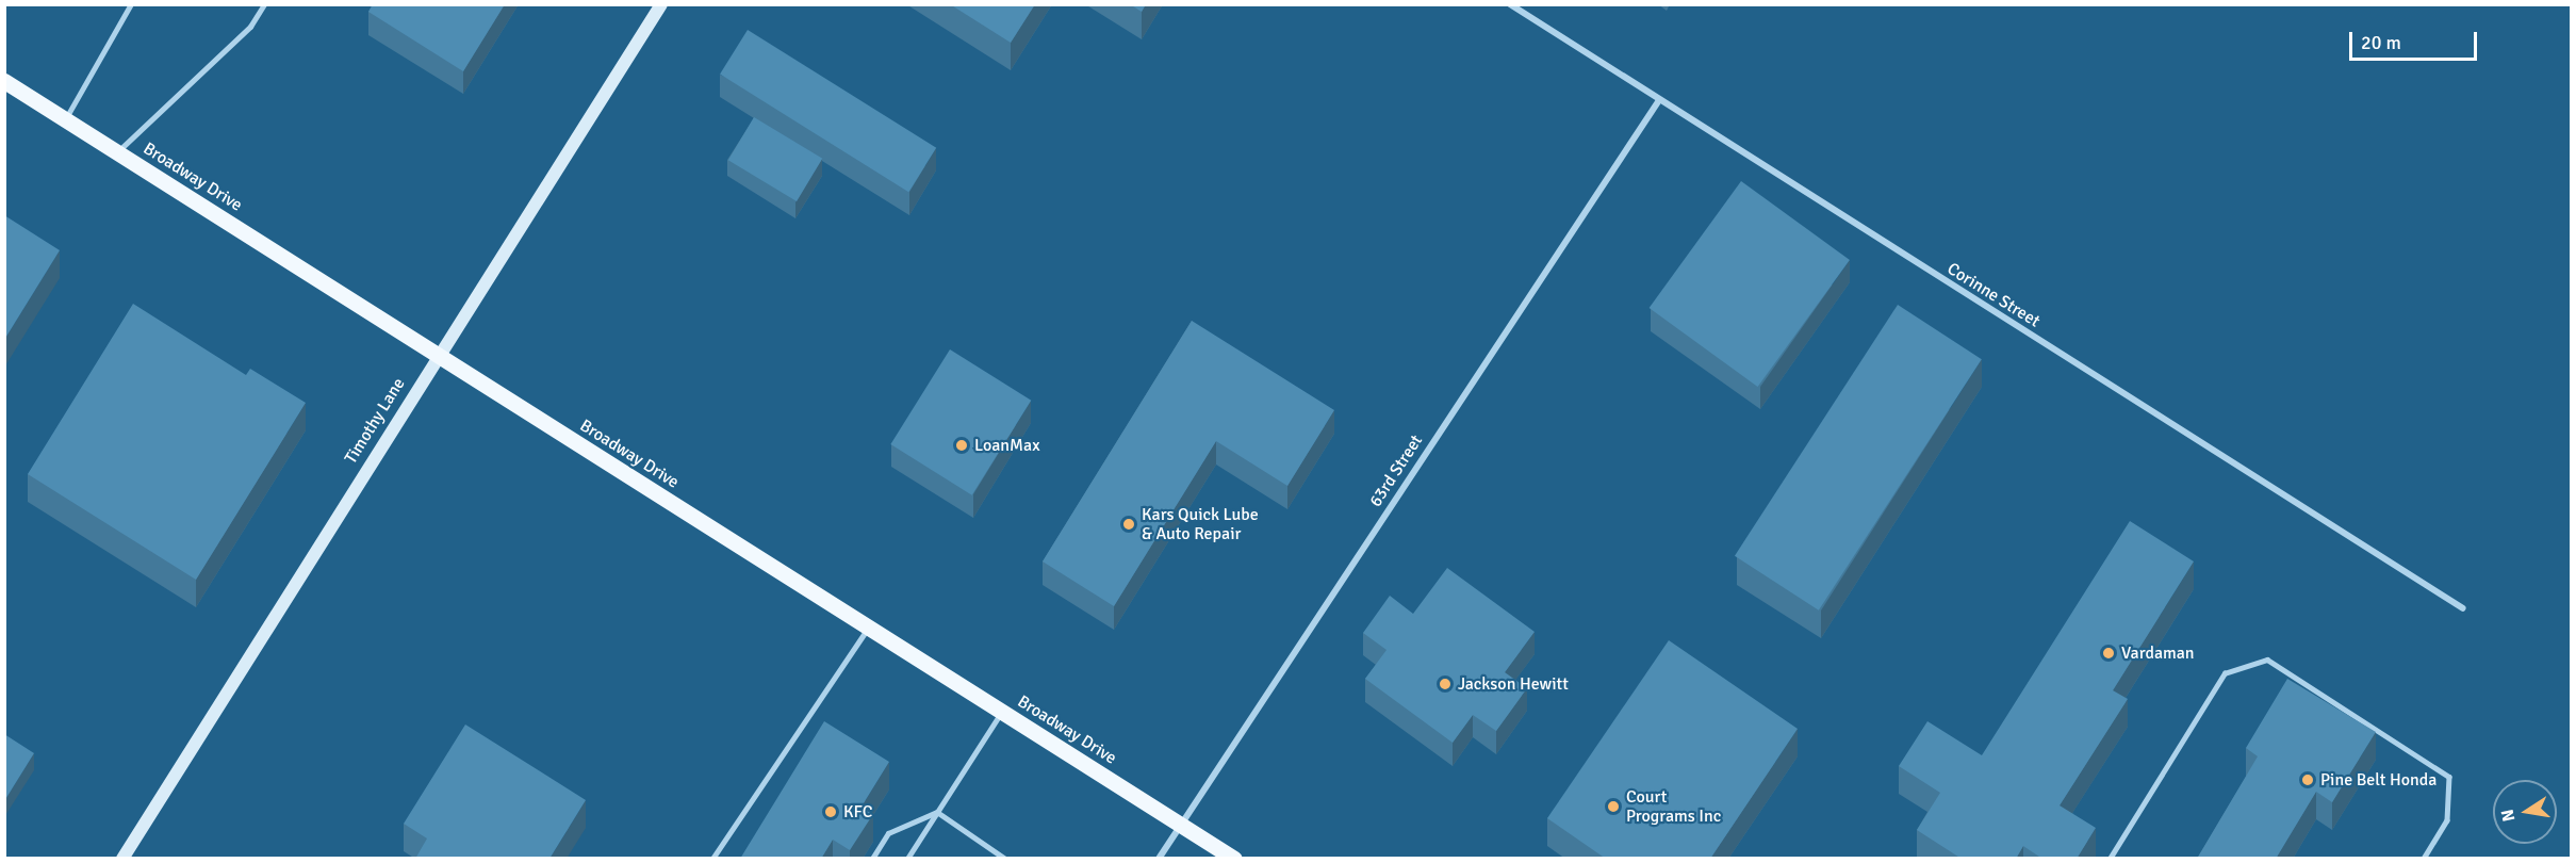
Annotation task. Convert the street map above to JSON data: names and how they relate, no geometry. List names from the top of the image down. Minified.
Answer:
{"streets":{"main road":["Broadway Drive","Timothy Lane"],"street":["Corinne Street","63rd Street"]},"crossings":[["Broadway Drive","Timothy Lane"],["Broadway Drive","63rd Street"],["Corinne Street","63rd Street"]],"places":["LoanMax","Kars Quick Lube & Auto Repair","Vardaman","Jackson Hewitt","Pine Belt Honda","Court Programs Inc","KFC"],"scale_bar":"20 m","north":"left"}
